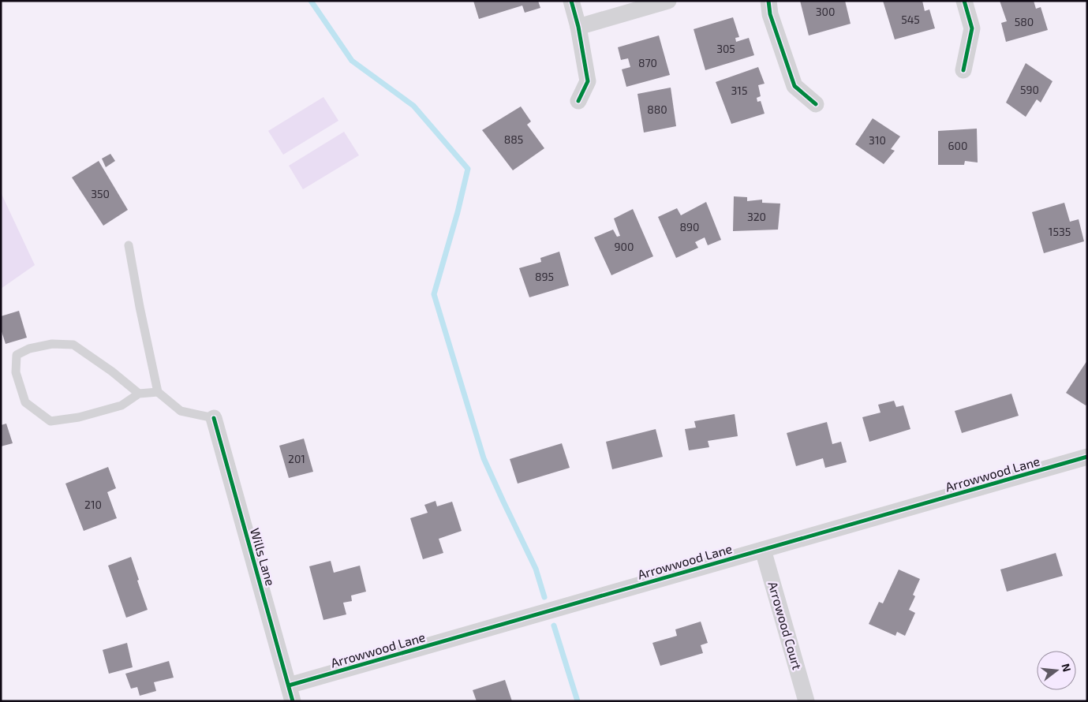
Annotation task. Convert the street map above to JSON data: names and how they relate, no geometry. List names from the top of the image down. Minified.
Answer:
{"streets":{"street":["Arrowwood Lane","Wills Lane","Arrowood Court"]},"crossings":[["Arrowwood Lane","Wills Lane"],["Arrowwood Lane","Arrowood Court"]],"house_numbers":["300","545","580","305","870","590","315","880","885","310","600","350","320","890","1535","900","895","201","210"],"north":"right"}
